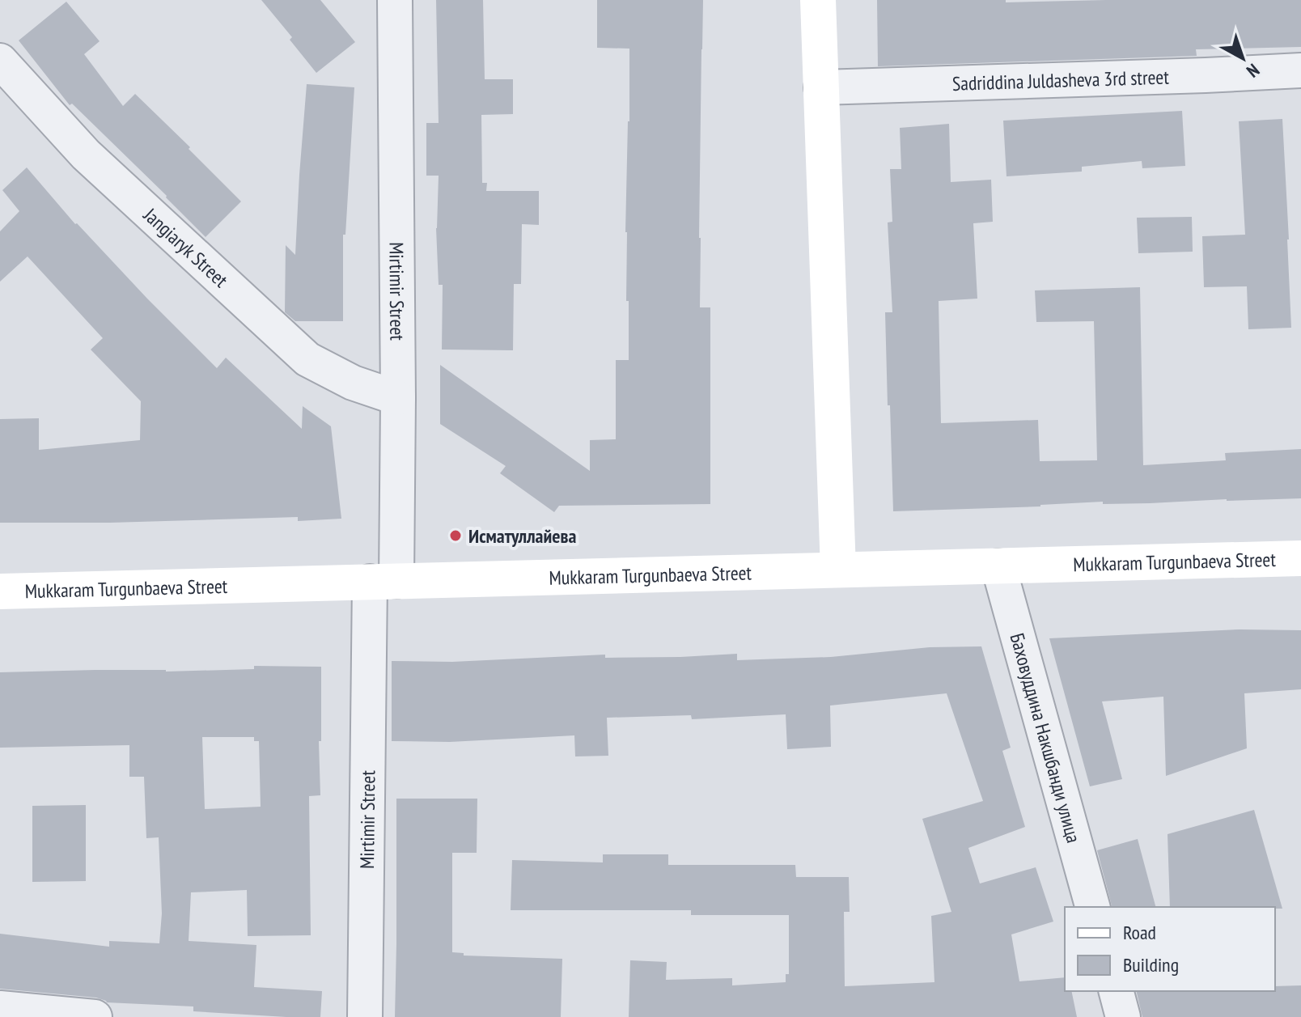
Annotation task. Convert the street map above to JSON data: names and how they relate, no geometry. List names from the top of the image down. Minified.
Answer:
{"streets":{"street":["Sadriddina Juldasheva 3rd street","Jangiaryk Street","Mirtimir Street","Mukkaram Turgunbaeva Street","Баховуддина Накшбанди улица"]},"crossings":[["Jangiaryk Street","Mirtimir Street"],["Mirtimir Street","Mukkaram Turgunbaeva Street"],["Mukkaram Turgunbaeva Street","Баховуддина Накшбанди улица"]],"places":["Исматуллайева"],"legend":["Road","Building"],"north":"bottom right"}
